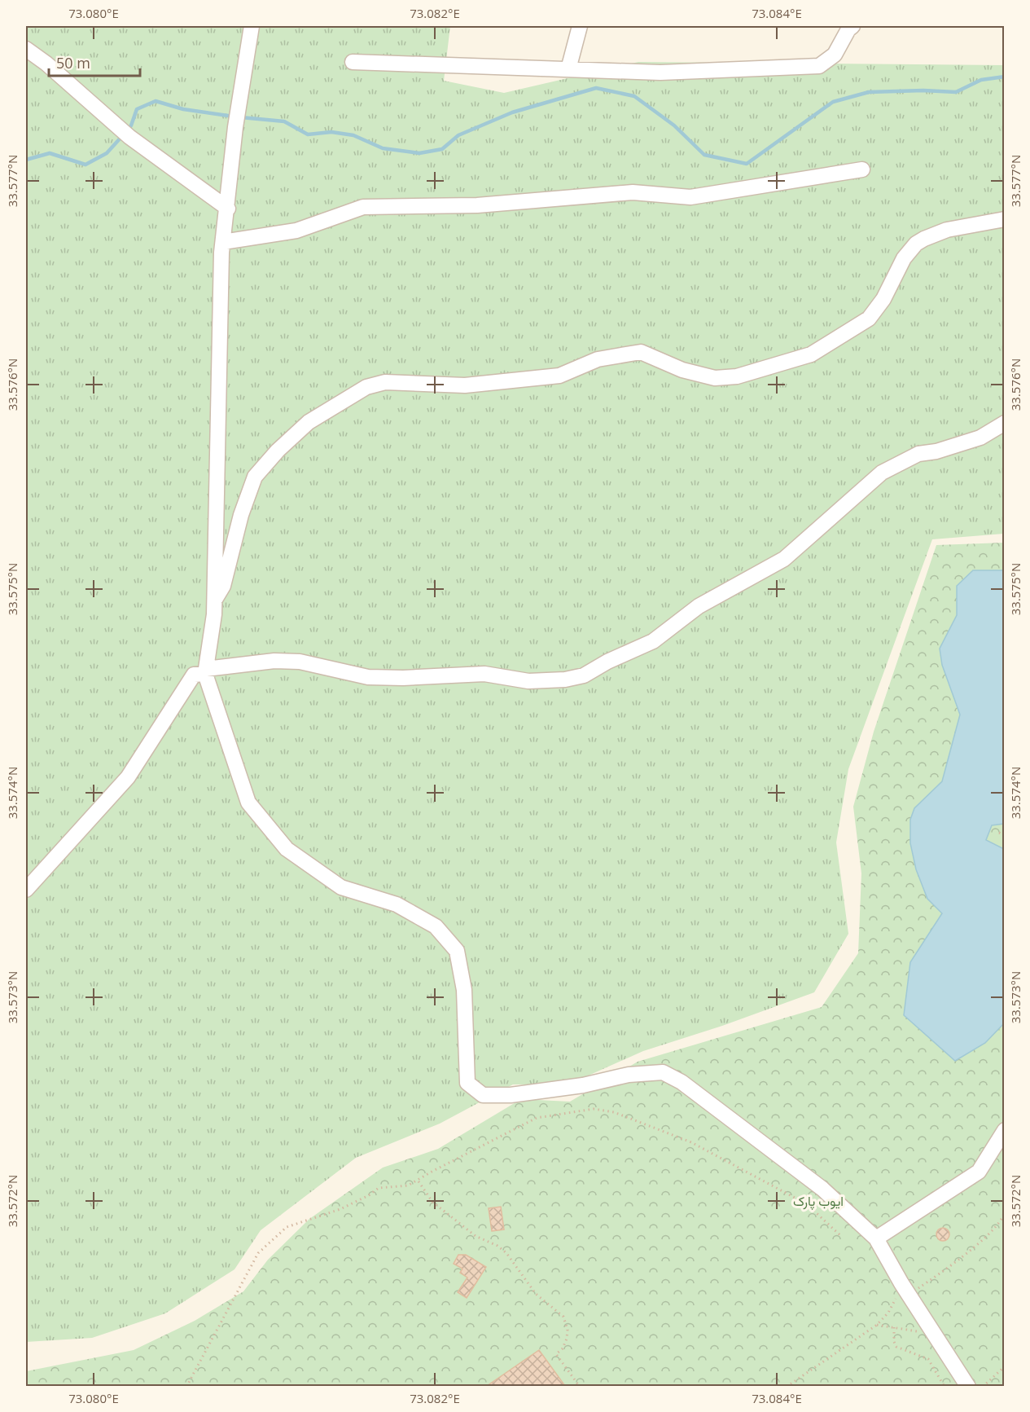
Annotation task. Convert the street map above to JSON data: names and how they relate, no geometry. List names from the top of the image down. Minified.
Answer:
{"parks":["ایوب پارک"],"scale_bar":"50 m","coordinates":["73.080°E","73.082°E","73.084°E","33.577°N","33.576°N","33.575°N","33.574°N","33.573°N","33.572°N"]}
